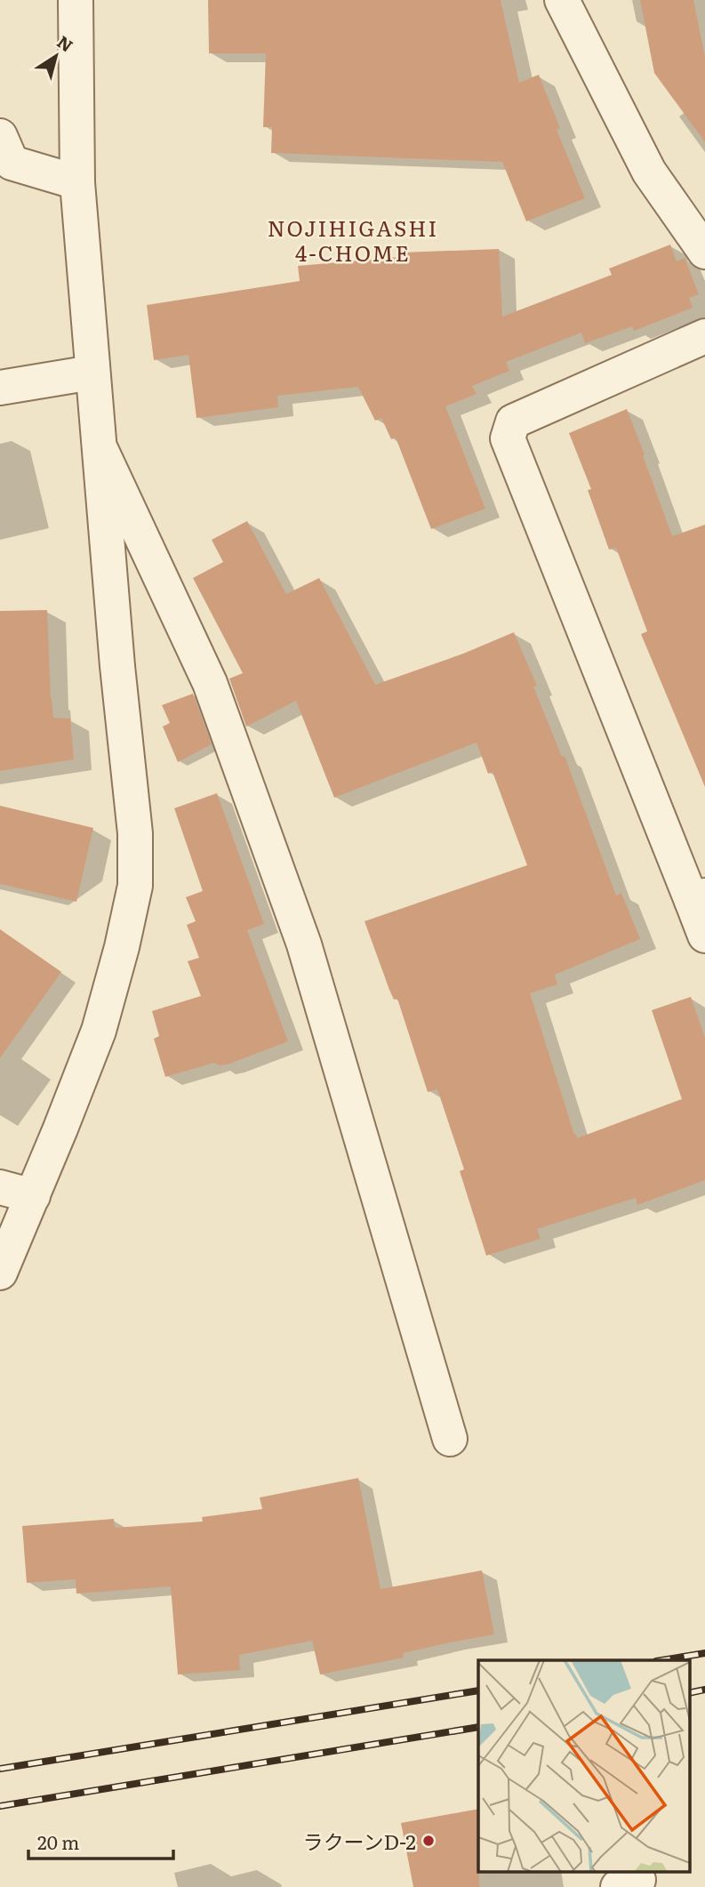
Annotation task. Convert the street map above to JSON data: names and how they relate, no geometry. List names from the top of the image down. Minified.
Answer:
{"districts":["NOJIHIGASHI 4-CHOME"],"places":["ラクーンD-2"],"scale_bar":"20 m","north":"top right"}
